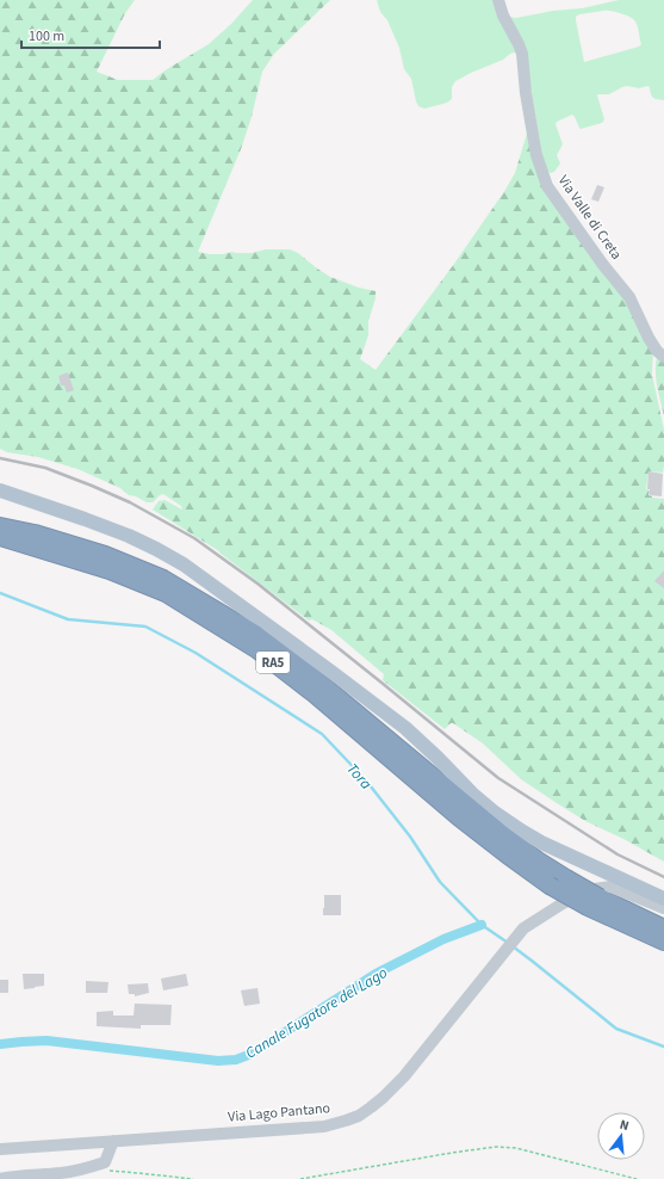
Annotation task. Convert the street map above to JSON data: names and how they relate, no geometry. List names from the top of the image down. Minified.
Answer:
{"streets":{"highway":["RA5"],"street":["Via Valle di Creta","Via Lago Pantano"]},"water":["Tora","Canale Fugatore del Lago"],"scale_bar":"100 m","north":"top"}
